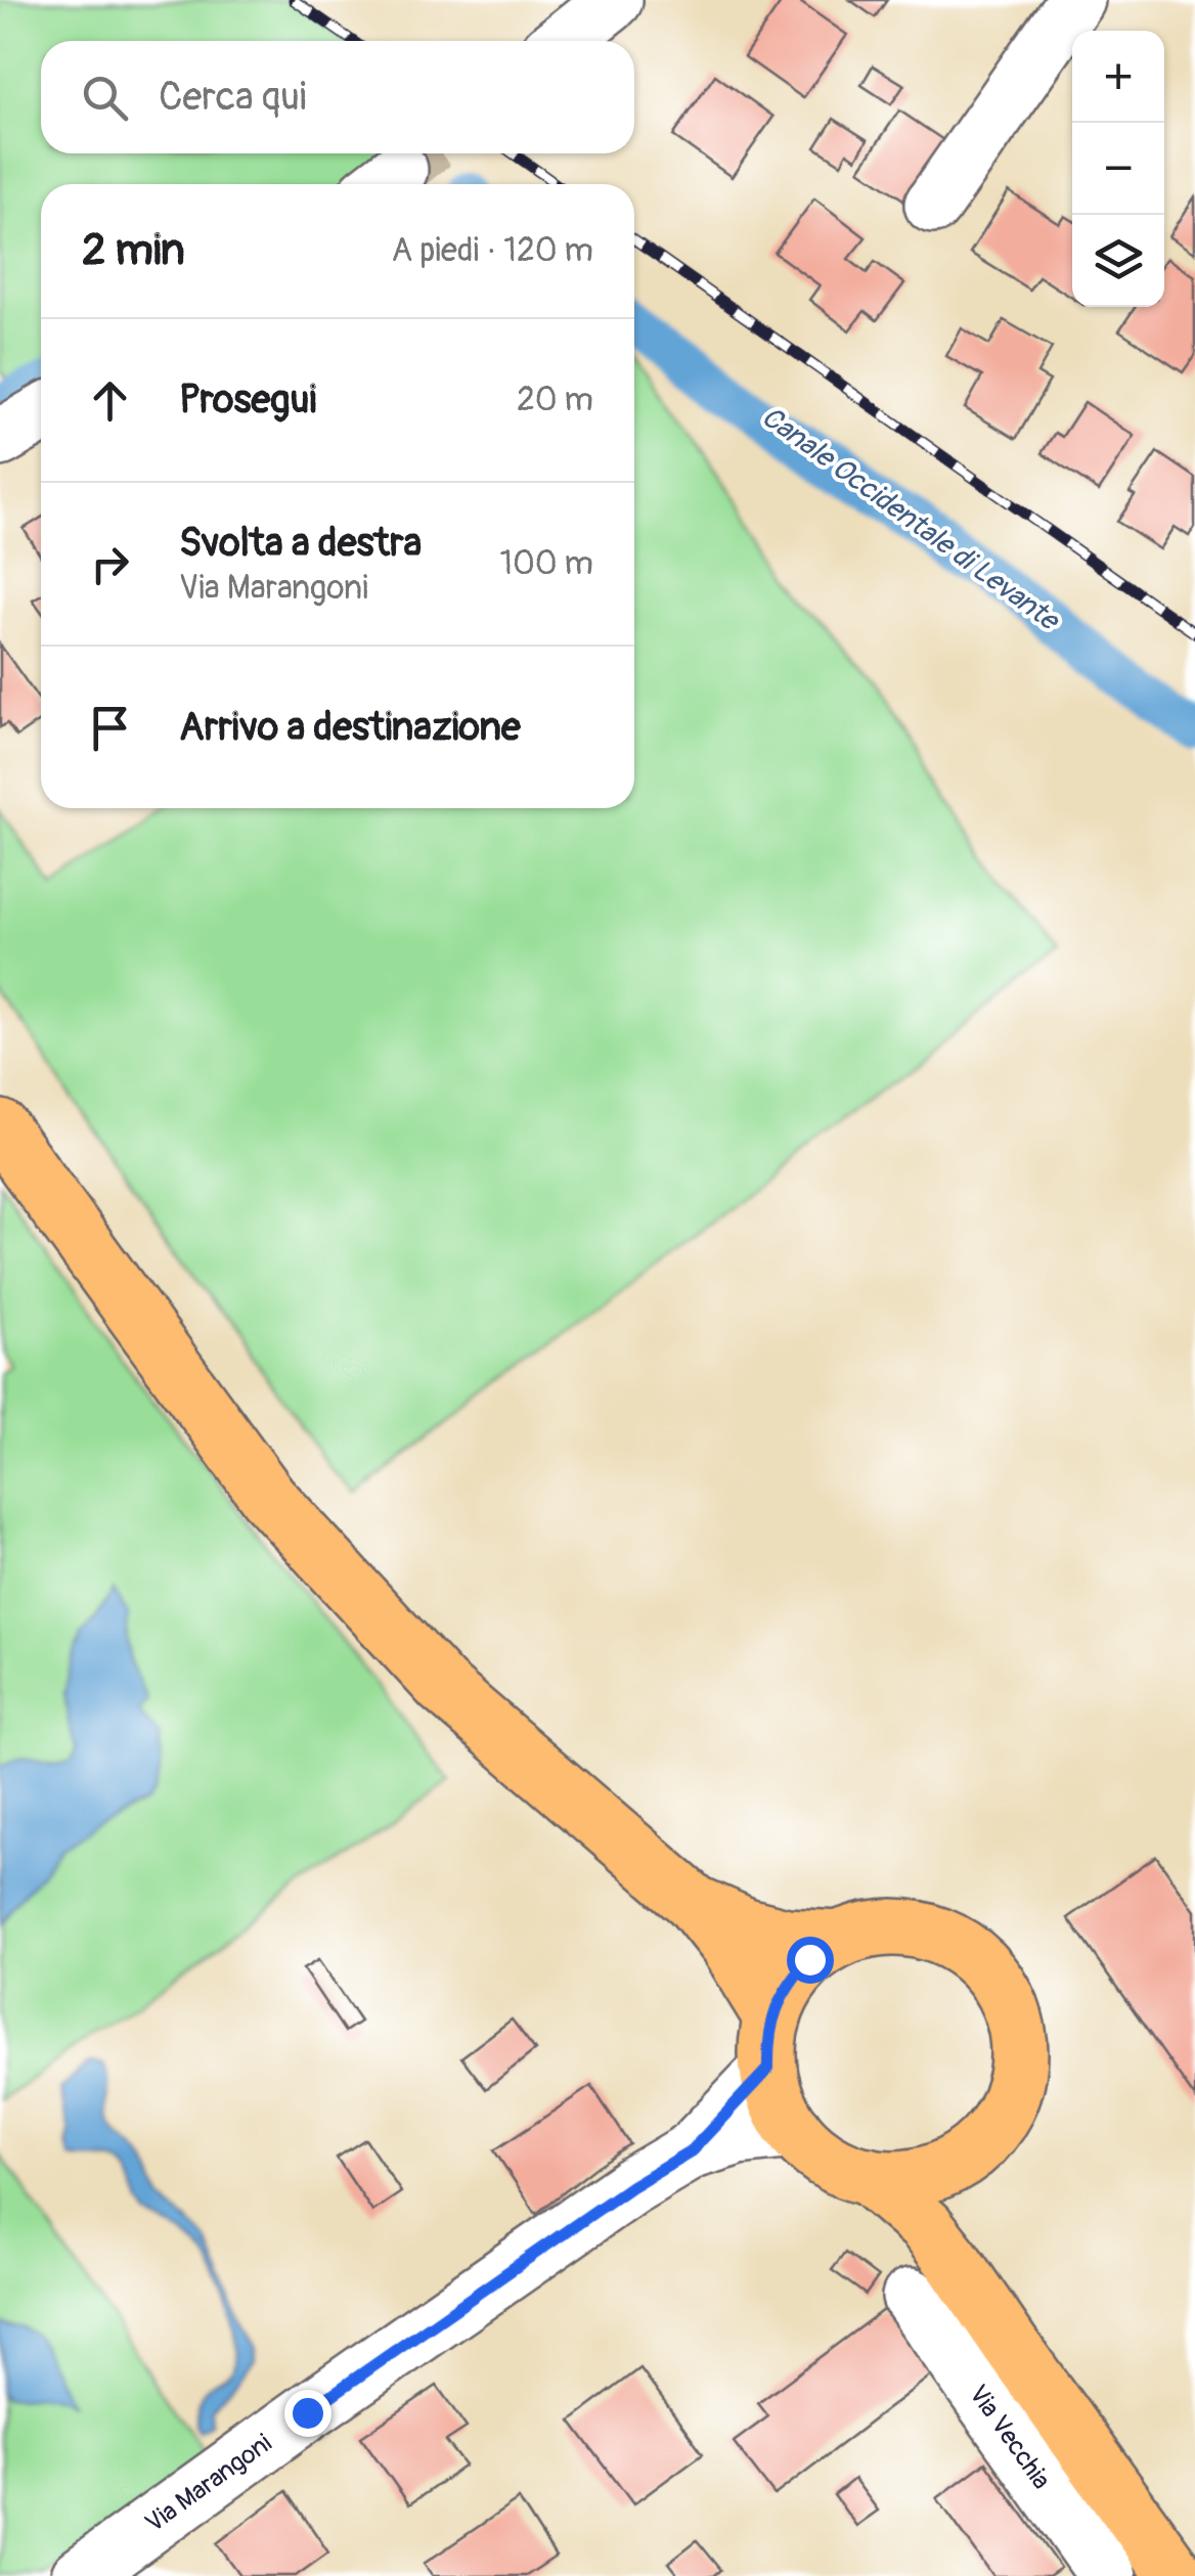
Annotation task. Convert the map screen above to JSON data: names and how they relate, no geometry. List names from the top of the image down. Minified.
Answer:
{"streets":{"street":["Via Vecchia","Via Marangoni"]},"water":["Canale Occidentale di Levante"],"page":{"map_buttons":["+","−"],"search":"Cerca qui","heading":["2 min","A piedi · 120 m"],"list":[["Prosegui","20 m"],["Svolta a destra","Via Marangoni","100 m"],"Arrivo a destinazione"]}}
